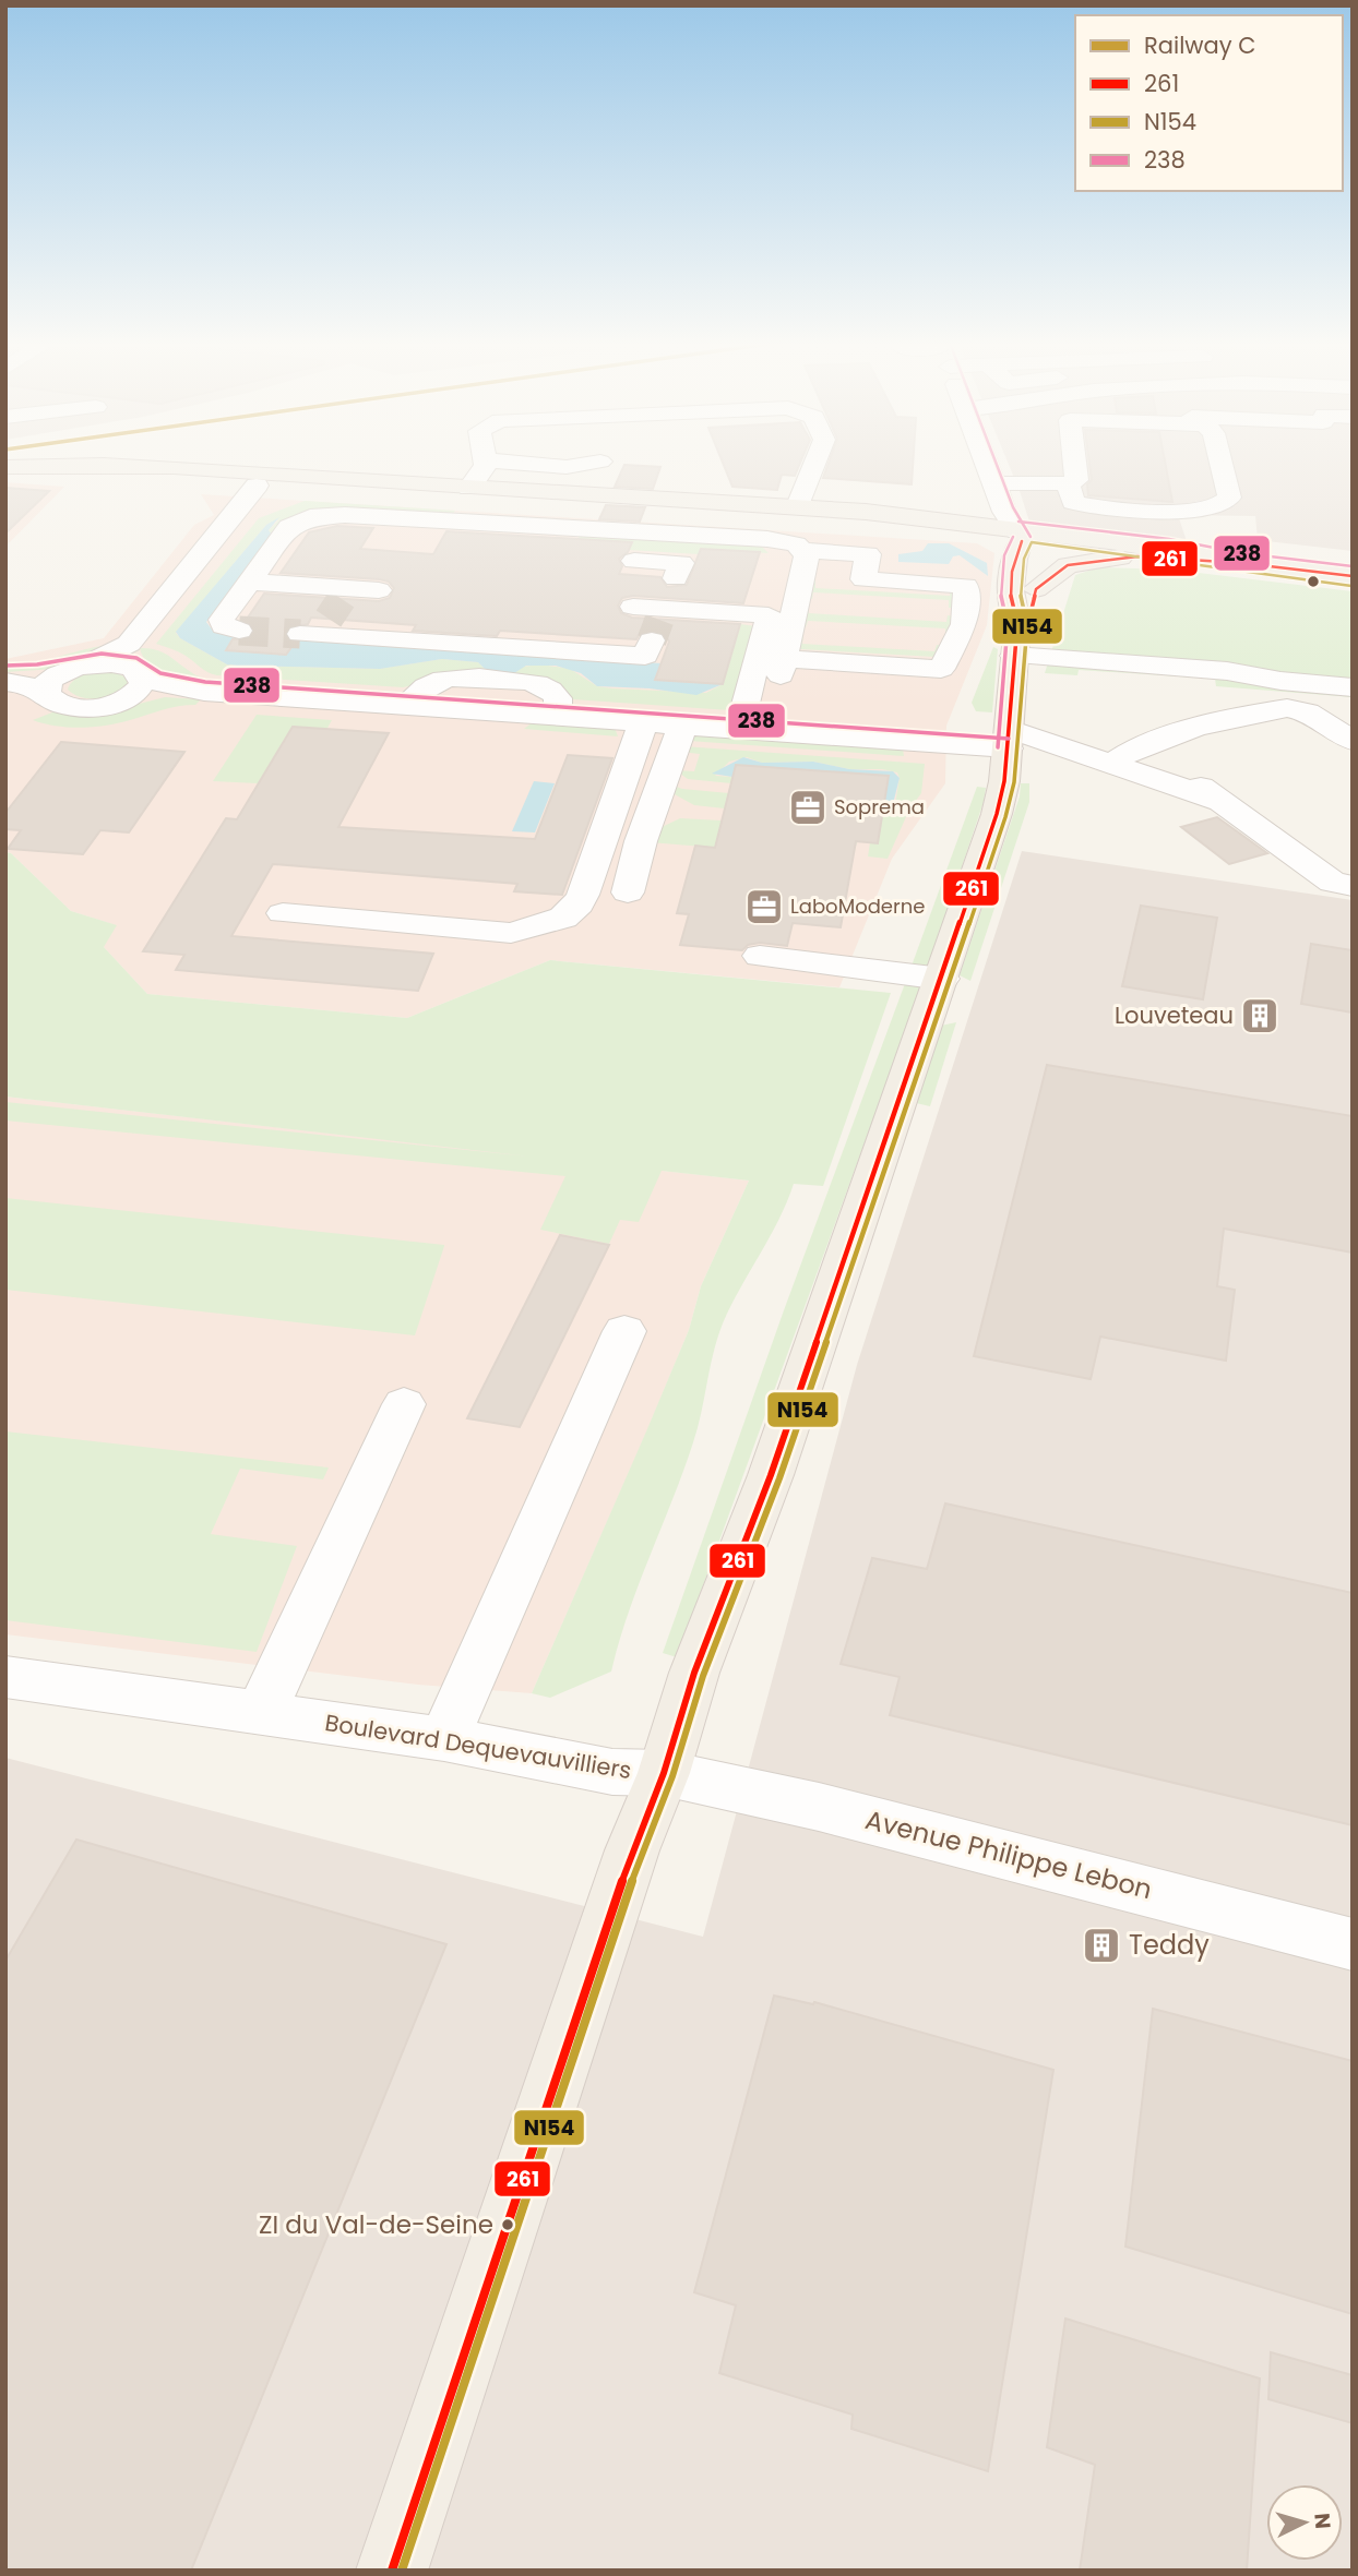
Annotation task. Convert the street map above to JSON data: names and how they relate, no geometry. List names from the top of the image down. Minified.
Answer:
{"streets":{"main road":["Boulevard Dequevauvilliers"],"street":["Avenue Philippe Lebon"]},"crossings":[["Boulevard Dequevauvilliers","Avenue Philippe Lebon"]],"places":{"office":["Soprema","LaboModerne"],"building":["Louveteau","Teddy"],"other":["ZI du Val-de-Seine"]},"lines":["transit line 238","transit line 261","transit line N154"],"legend":["Railway C","261","N154","238"],"north":"right"}
